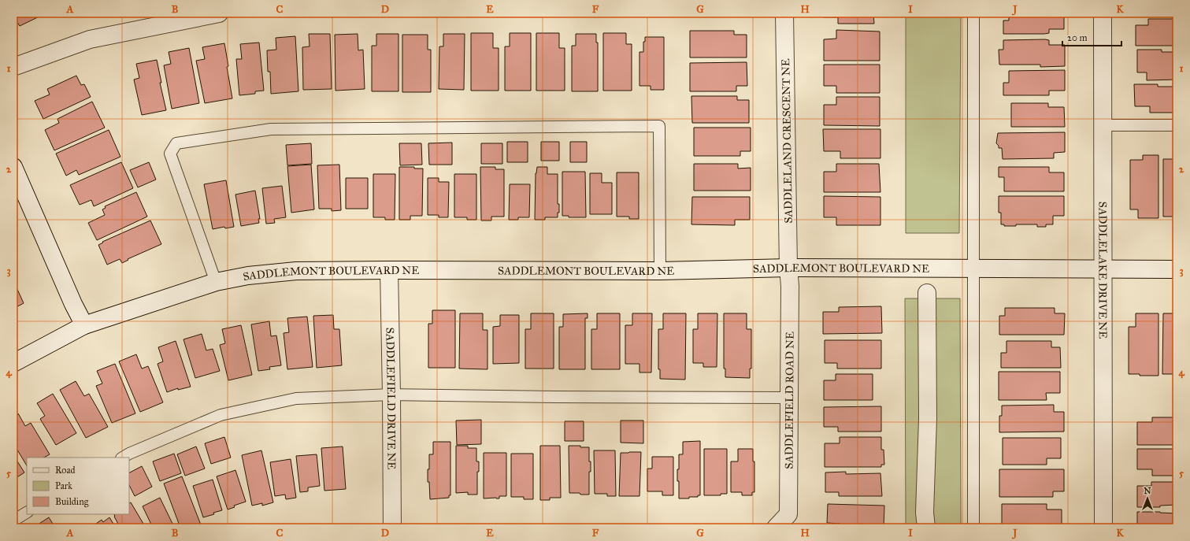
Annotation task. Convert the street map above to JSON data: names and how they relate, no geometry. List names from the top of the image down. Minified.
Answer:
{"streets":{"street":["SADDLELAND CRESCENT NE","SADDLEMONT BOULEVARD NE","SADDLELAKE DRIVE NE","SADDLEFIELD DRIVE NE","SADDLEFIELD ROAD NE"]},"crossings":[["SADDLELAND CRESCENT NE","SADDLEMONT BOULEVARD NE"],["SADDLELAND CRESCENT NE","SADDLEFIELD ROAD NE"],["SADDLEMONT BOULEVARD NE","SADDLELAKE DRIVE NE"],["SADDLEMONT BOULEVARD NE","SADDLEFIELD DRIVE NE"],["SADDLEMONT BOULEVARD NE","SADDLEFIELD ROAD NE"]],"legend":["Road","Park","Building"],"scale_bar":"20 m","north":"top","grid":{"columns":["A","B","C","D","E","F","G","H","I","J","K"],"rows":["1","2","3","4","5"]}}
